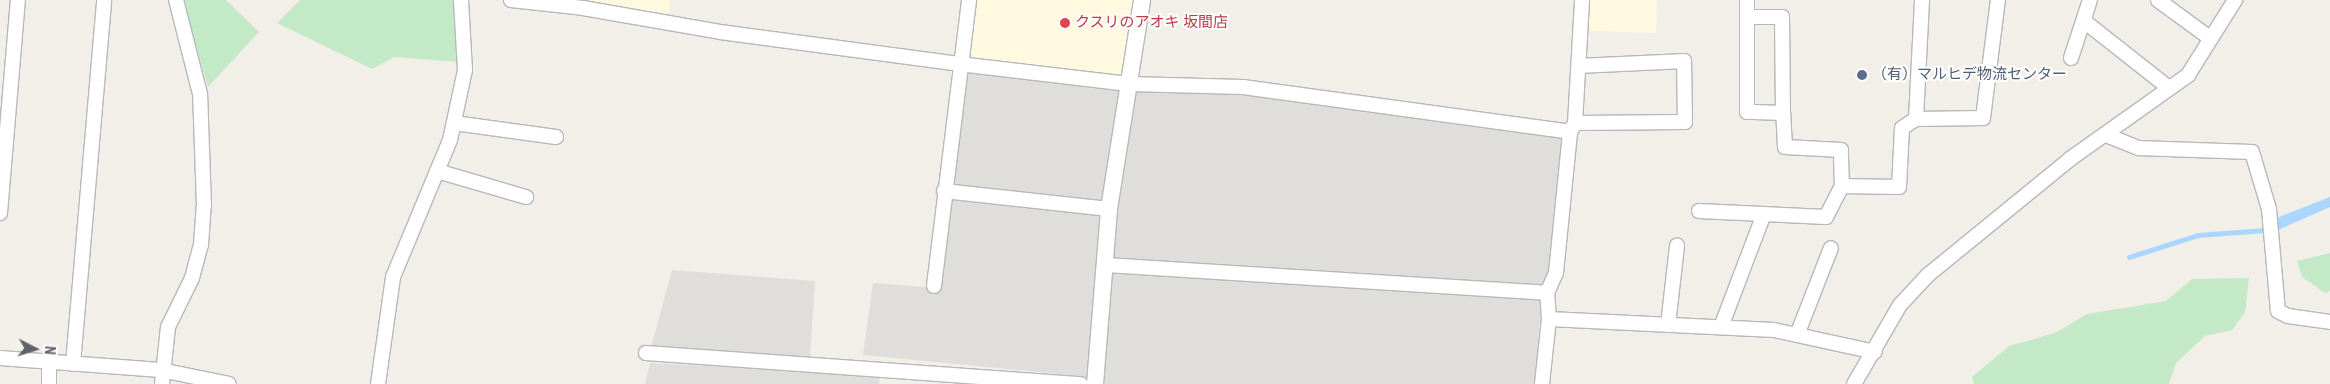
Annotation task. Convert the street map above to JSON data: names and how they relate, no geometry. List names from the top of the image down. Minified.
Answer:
{"places":["クスリのアオキ 坂間店","（有）マルヒデ物流センター"],"north":"right"}
